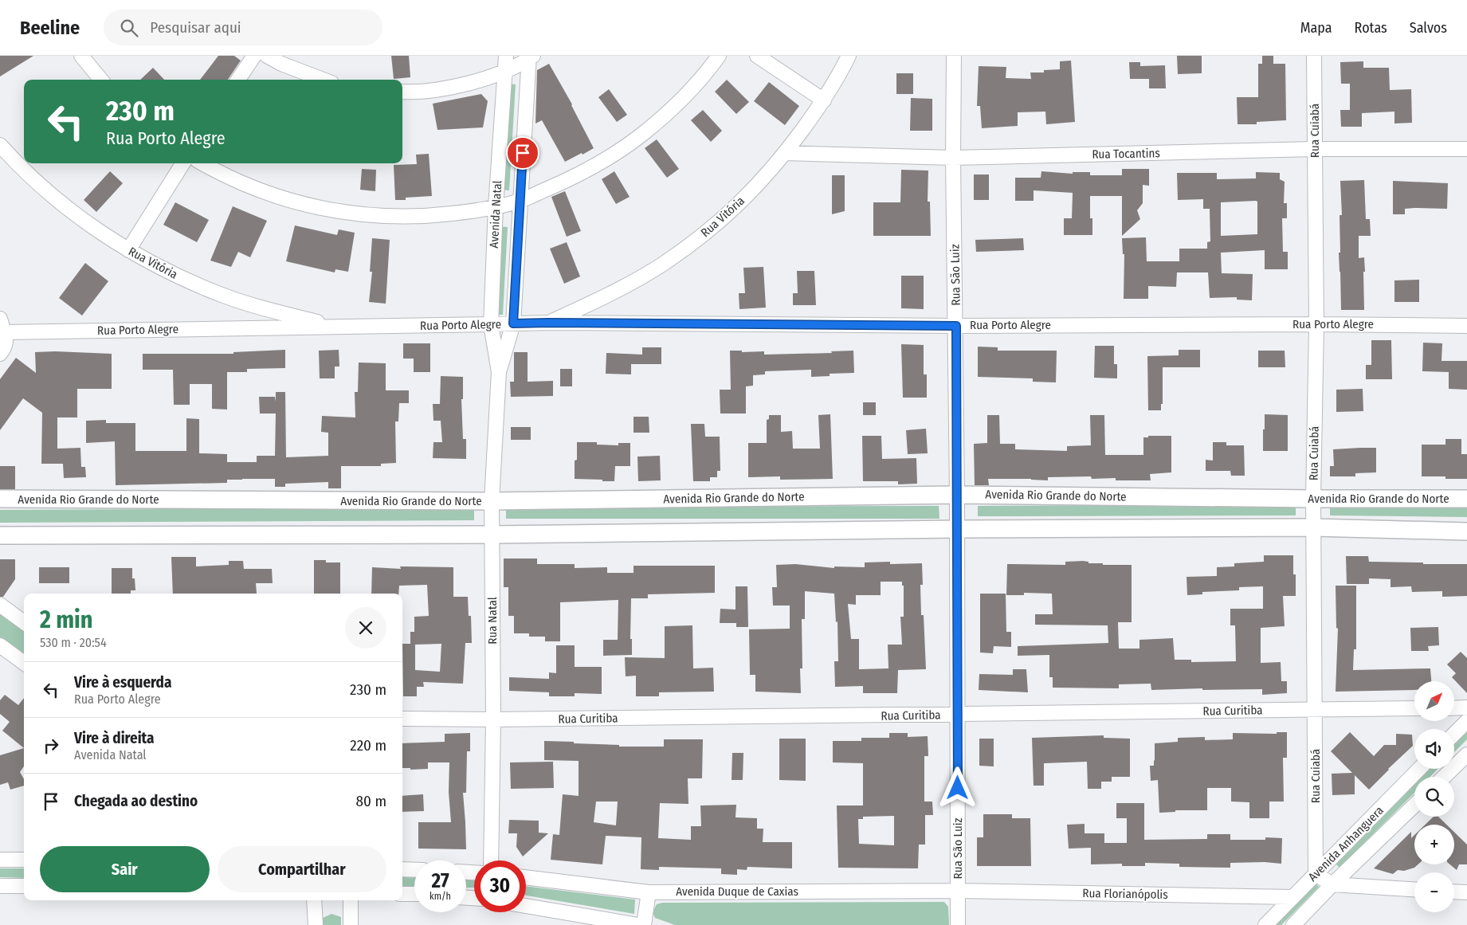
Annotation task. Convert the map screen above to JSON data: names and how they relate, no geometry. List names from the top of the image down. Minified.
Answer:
{"streets":{"main road":["Avenida Rio Grande do Norte"],"street":["Rua Cuiabá","Rua Tocantins","Avenida Natal","Rua Vitória","Rua São Luiz","Rua Porto Alegre","Rua Natal","Rua Curitiba","Avenida Anhanguera","Avenida Duque de Caxias","Rua Florianópolis"]},"crossings":[["Rua Cuiabá","Rua Tocantins"],["Rua Cuiabá","Rua Porto Alegre"],["Rua Cuiabá","Avenida Rio Grande do Norte"],["Rua Cuiabá","Rua Curitiba"],["Rua Cuiabá","Avenida Anhanguera"],["Rua Tocantins","Rua Vitória"],["Rua Tocantins","Rua São Luiz"],["Avenida Natal","Rua Porto Alegre"],["Avenida Natal","Rua Natal"],["Rua Vitória","Rua Porto Alegre"],["Rua São Luiz","Rua Porto Alegre"],["Rua São Luiz","Avenida Rio Grande do Norte"],["Rua São Luiz","Rua Curitiba"],["Rua São Luiz","Avenida Duque de Caxias"],["Rua São Luiz","Rua Florianópolis"],["Rua Porto Alegre","Rua Natal"],["Avenida Rio Grande do Norte","Rua Natal"],["Rua Natal","Rua Curitiba"],["Avenida Anhanguera","Rua Florianópolis"],["Avenida Duque de Caxias","Rua Florianópolis"]],"north":"top right","page":{"header":"Beeline","search":"Pesquisar aqui","nav":["Mapa","Rotas","Salvos"],"turn":["230 m","Rua Porto Alegre"],"heading":["2 min","530 m · 20:54"],"list":[{"name":"Vire à esquerda","note":"Rua Porto Alegre","value":"230 m"},{"name":"Vire à direita","note":"Avenida Natal","value":"220 m"},{"name":"Chegada ao destino","value":"80 m"}],"map_buttons":["+","−"],"buttons":["Sair","Compartilhar"],"speed":"27 km/h","limit":"30"}}
